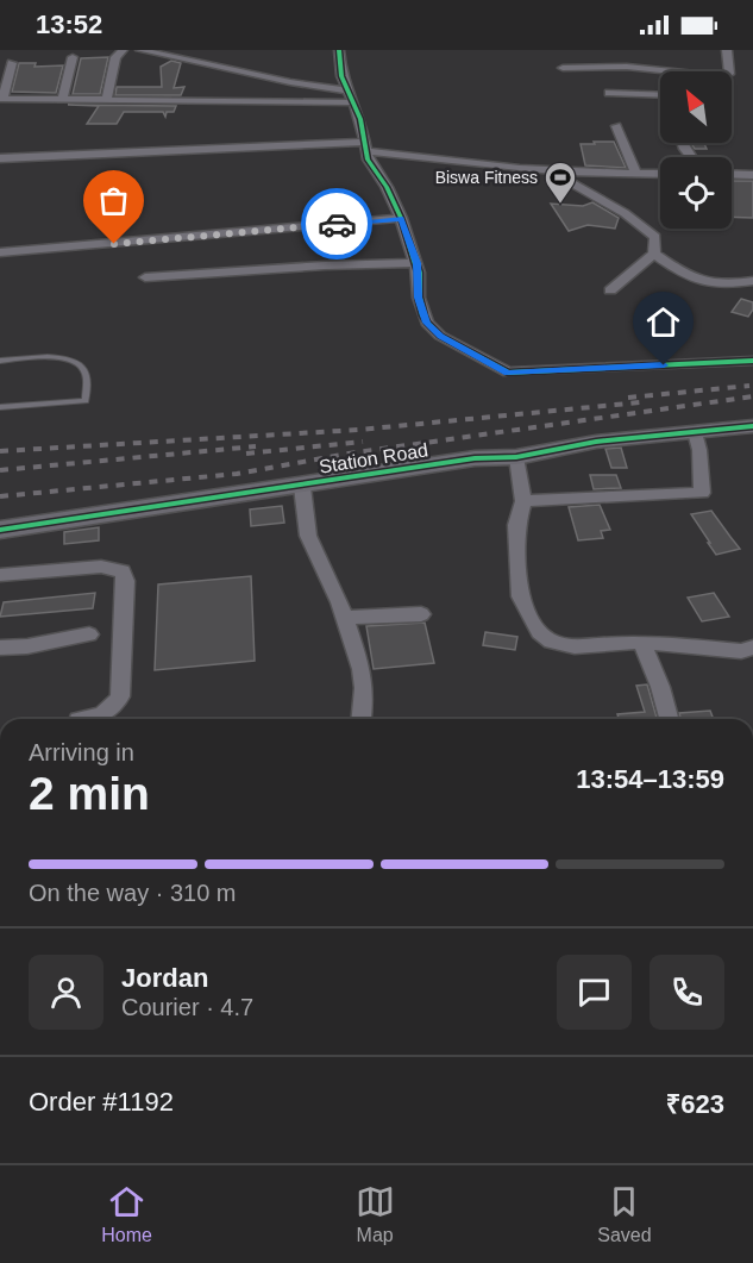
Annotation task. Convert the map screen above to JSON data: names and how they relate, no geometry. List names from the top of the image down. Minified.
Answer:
{"streets":{"street":["Station Road"]},"places":{"sports":["Biswa Fitness"]},"north":"top left","page":{"status":"13:52","heading":["2 min","Arriving in","13:54–13:59"],"panel":["Jordan","Courier · 4.7","Order #1192","₹623"],"bar":"On the way · 310 m","tabs":["Home","Map","Saved"]}}
